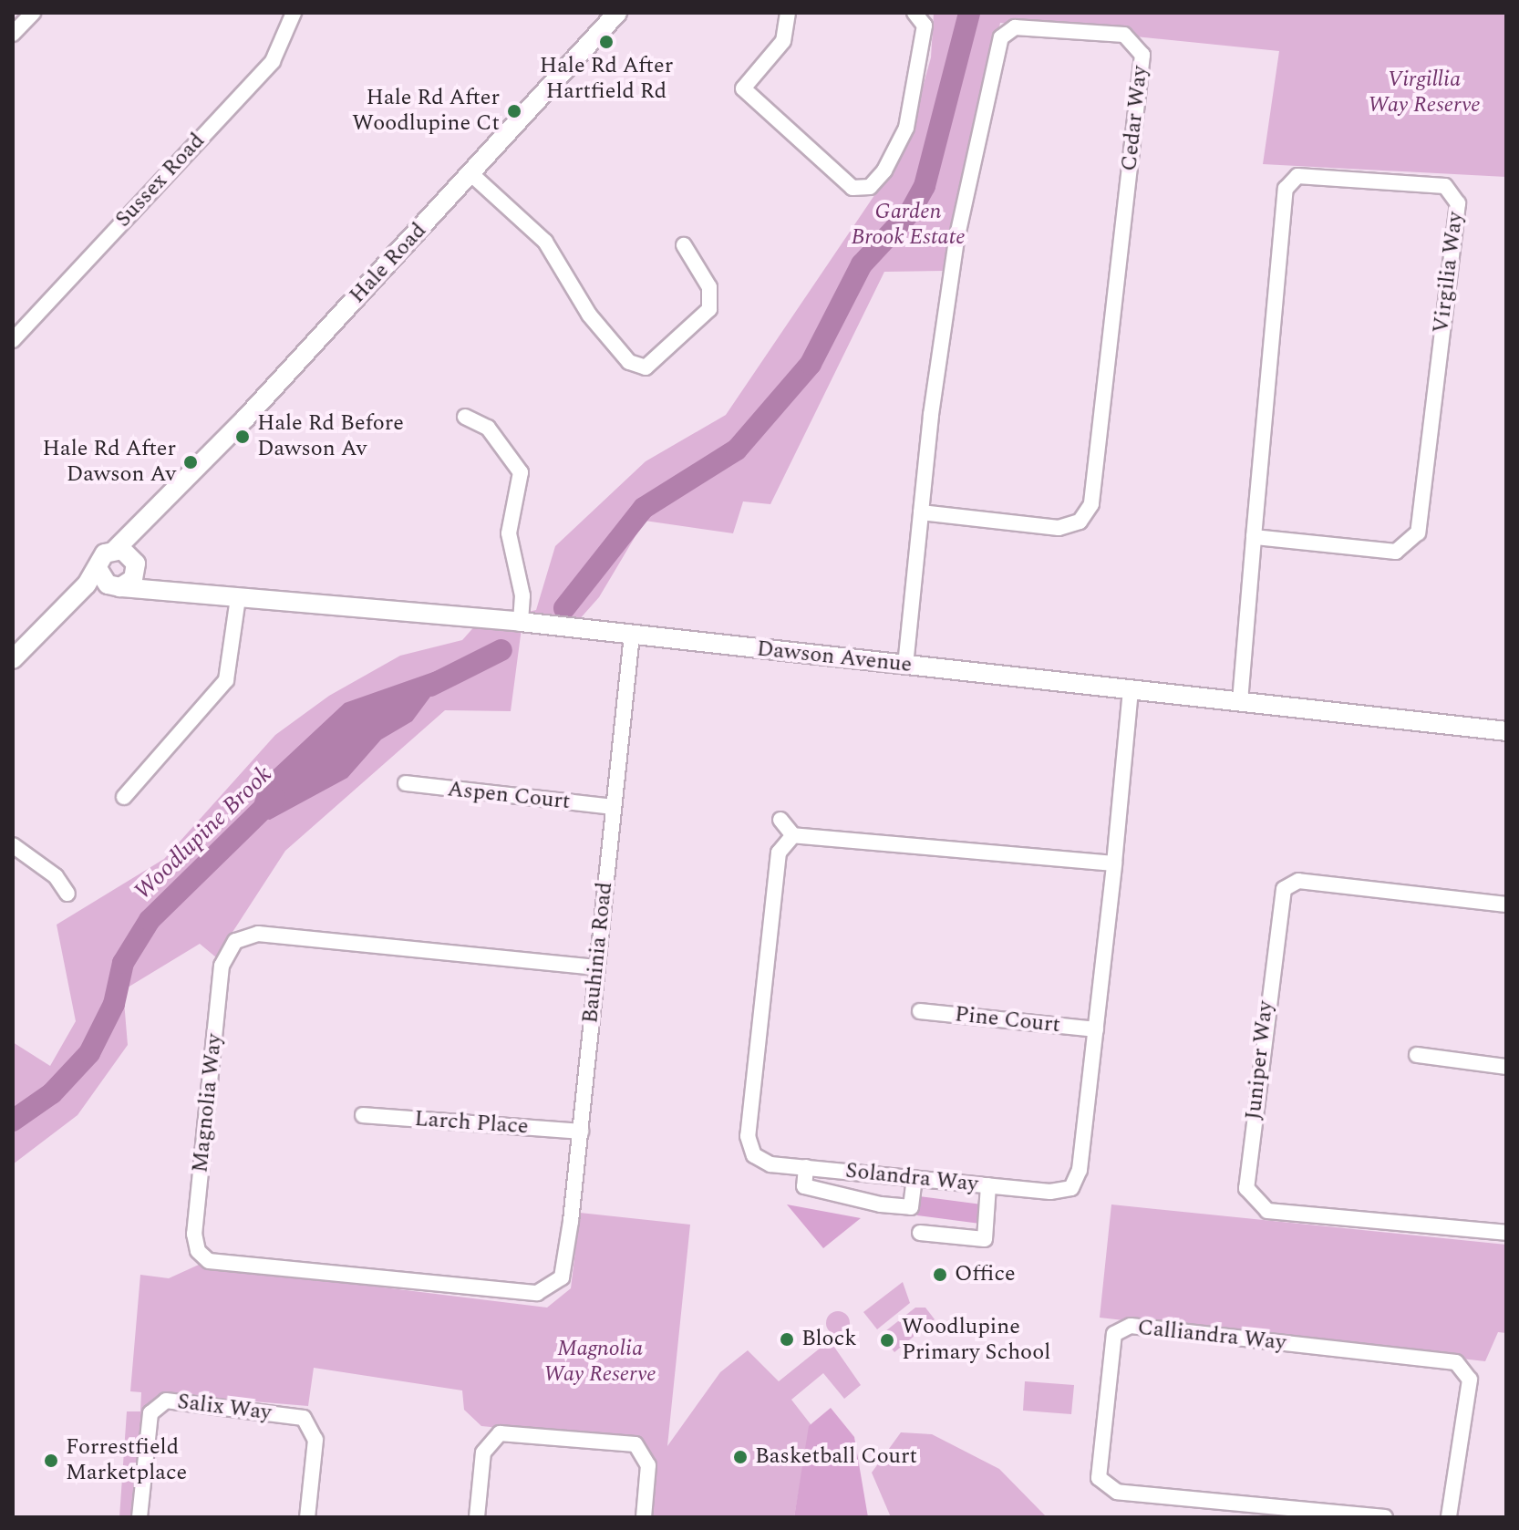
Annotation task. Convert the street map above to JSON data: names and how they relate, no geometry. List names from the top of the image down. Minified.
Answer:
{"streets":{"main road":["Hale Road","Dawson Avenue"],"street":["Cedar Way","Sussex Road","Virgilia Way","Aspen Court","Bauhinia Road","Pine Court","Juniper Way","Magnolia Way","Larch Place","Solandra Way","Calliandra Way","Salix Way"]},"crossings":[["Cedar Way","Dawson Avenue"],["Hale Road","Dawson Avenue"],["Virgilia Way","Dawson Avenue"],["Dawson Avenue","Bauhinia Road"],["Dawson Avenue","Solandra Way"],["Aspen Court","Bauhinia Road"],["Bauhinia Road","Magnolia Way"],["Bauhinia Road","Larch Place"],["Pine Court","Solandra Way"]],"water":["Woodlupine Brook"],"parks":["Virgillia Way Reserve","Garden Brook Estate","Magnolia Way Reserve"],"places":["Hale Rd After Hartfield Rd","Hale Rd After Woodlupine Ct","Hale Rd Before Dawson Av","Hale Rd After Dawson Av","Office","Block","Woodlupine Primary School","Basketball Court","Forrestfield Marketplace"]}
